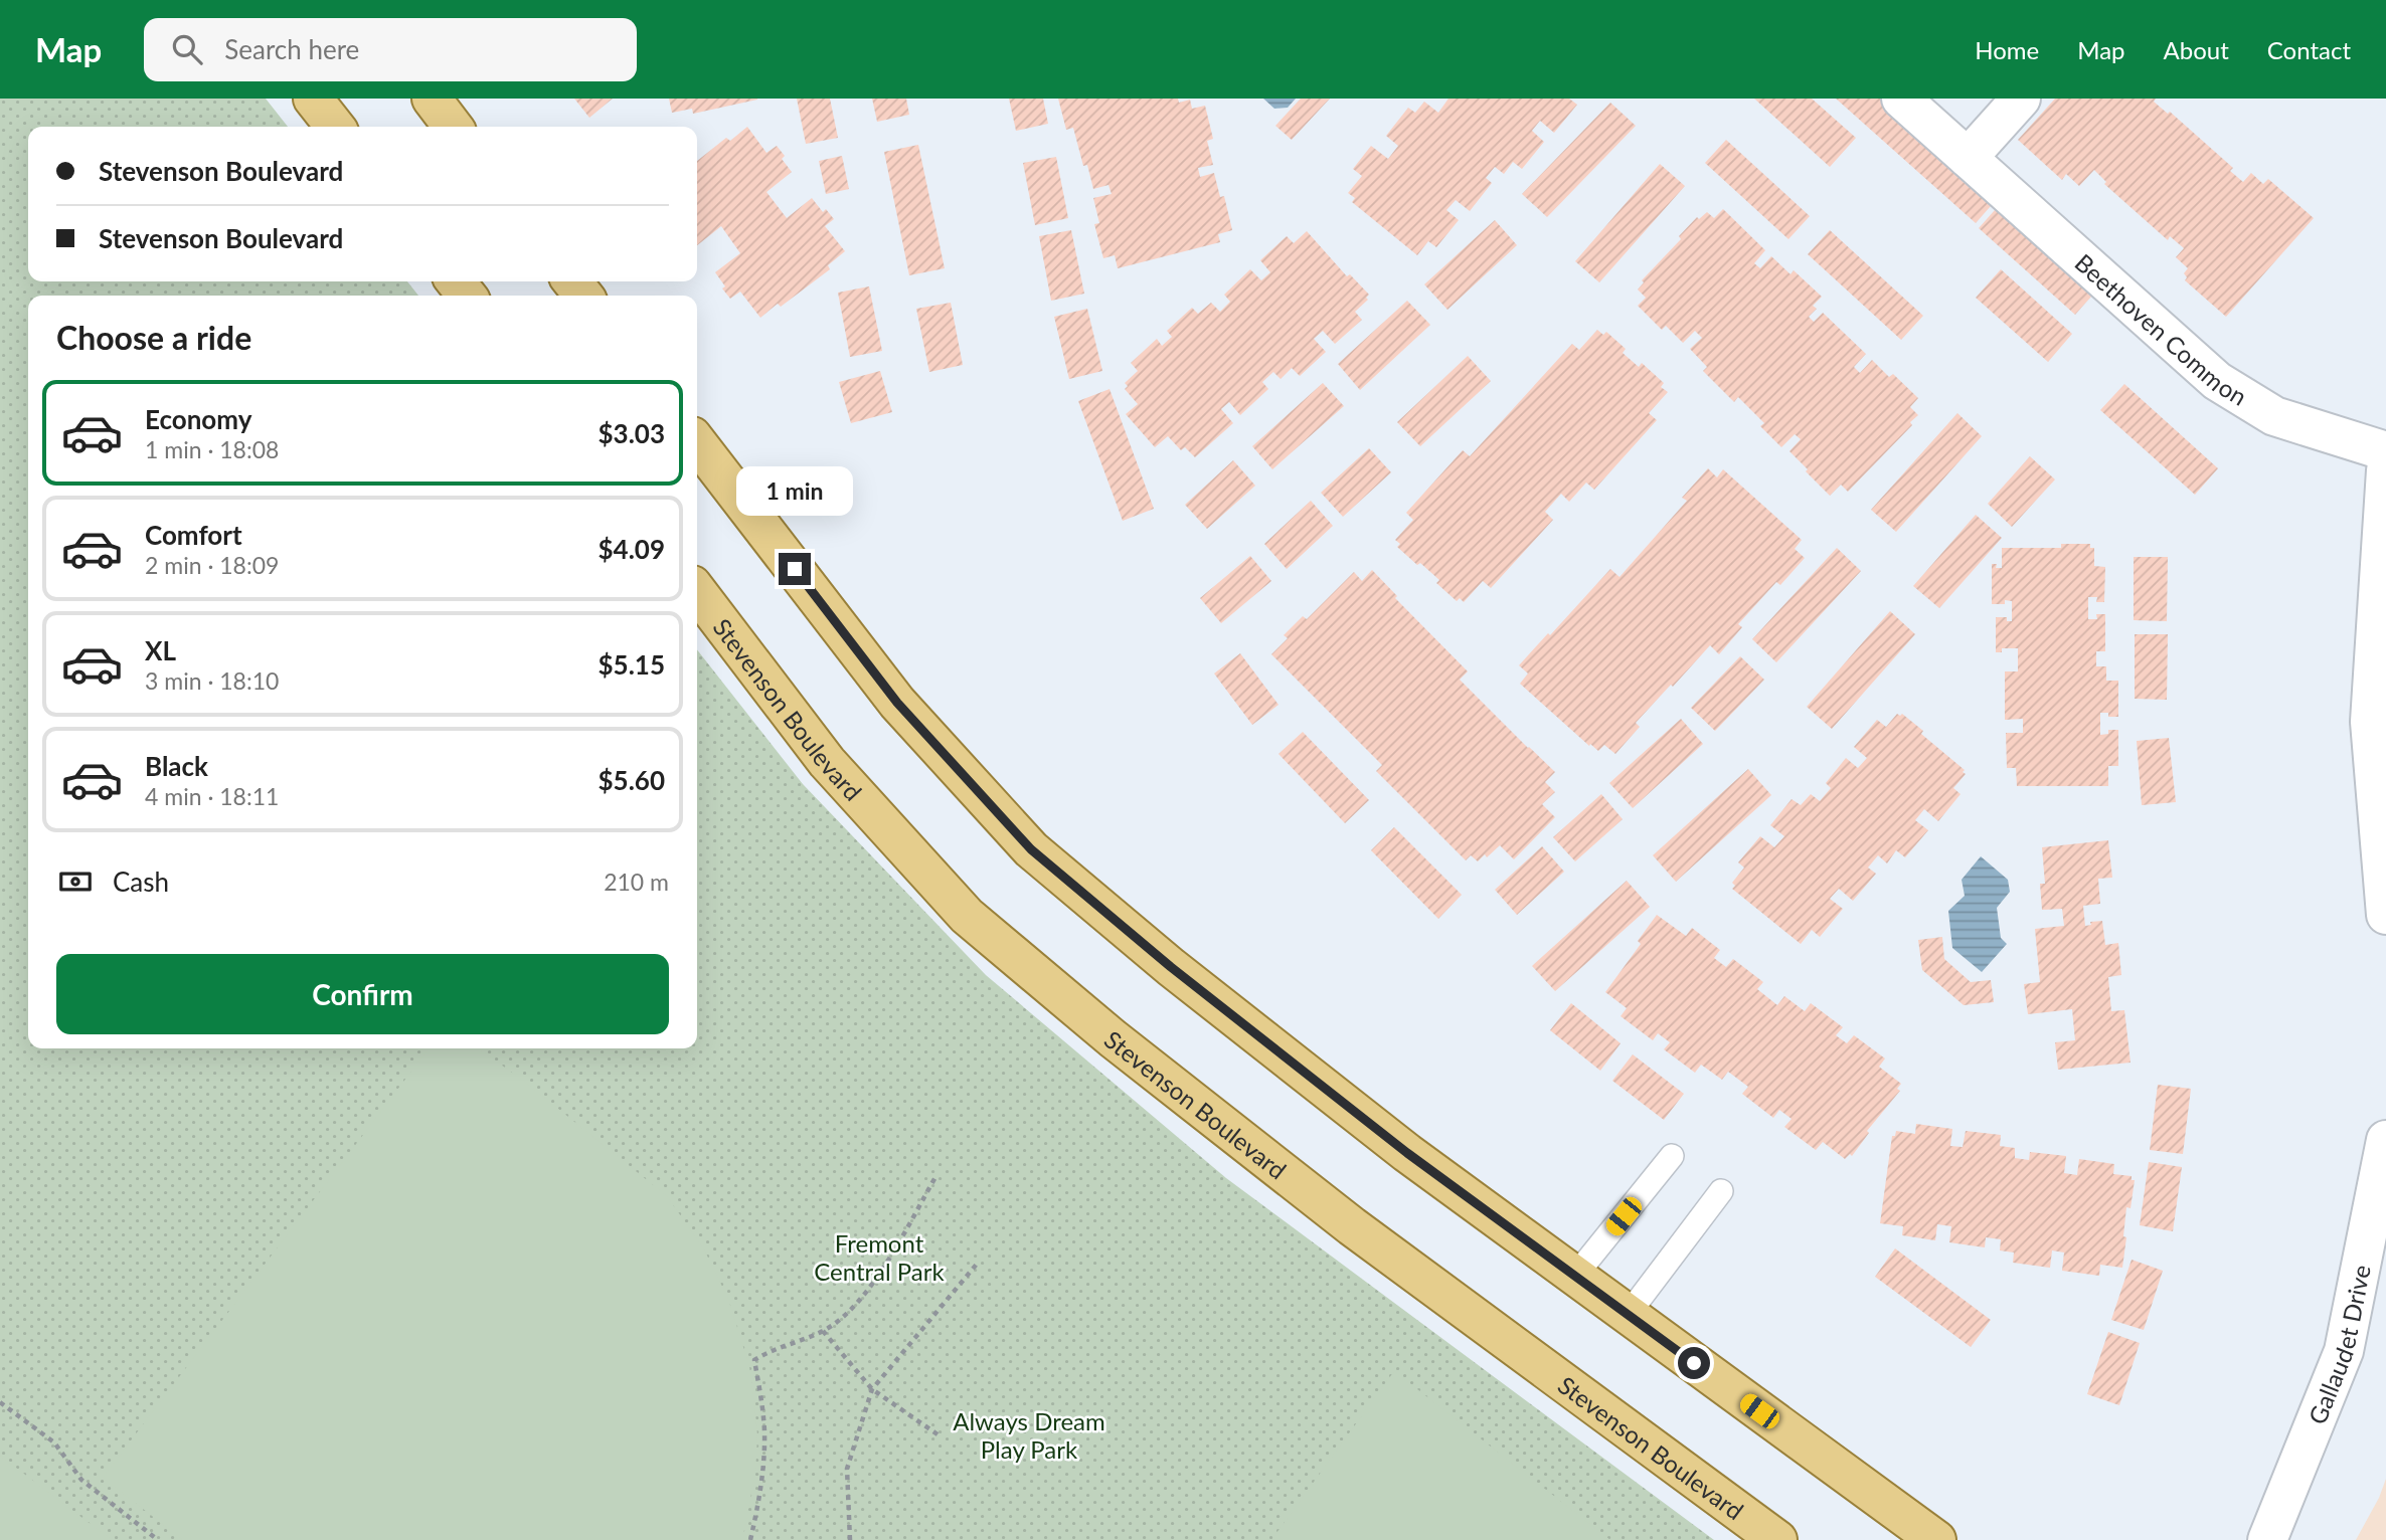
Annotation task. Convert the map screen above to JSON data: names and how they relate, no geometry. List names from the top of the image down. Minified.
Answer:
{"streets":{"main road":["Stevenson Boulevard"],"street":["Beethoven Common","Gallaudet Drive"]},"parks":["Fremont Central Park","Always Dream Play Park"],"page":{"header":"Map","search":"Search here","nav":["Home","Map","About","Contact"],"banner":["Stevenson Boulevard","Stevenson Boulevard"],"heading":"Choose a ride","list":[{"name":"Economy","note":"1 min · 18:08","value":"$3.03"},{"name":"Comfort","note":"2 min · 18:09","value":"$4.09"},{"name":"XL","note":"3 min · 18:10","value":"$5.15"},{"name":"Black","note":"4 min · 18:11","value":"$5.60"}],"bubble":"1 min","pay":["Cash","210 m"],"buttons":"Confirm"}}
